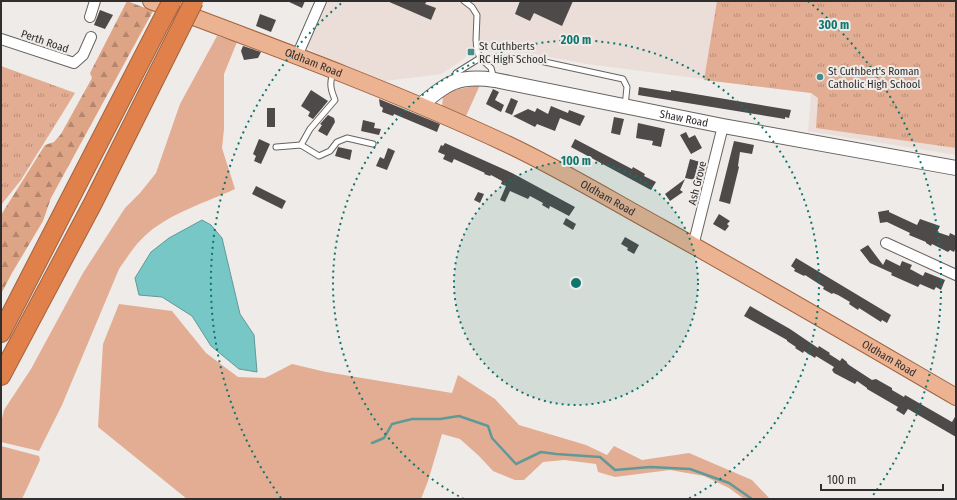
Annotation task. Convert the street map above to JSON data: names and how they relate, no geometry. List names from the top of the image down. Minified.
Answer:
{"streets":{"main road":["Oldham Road"],"street":["Perth Road","Shaw Road","Ash Grove"]},"crossings":[["Oldham Road","Shaw Road"],["Oldham Road","Ash Grove"],["Shaw Road","Ash Grove"]],"places":{"transit":["St Cuthberts RC High School"],"other":["St Cuthbert's Roman Catholic High School"]},"scale_bar":"100 m","rings":["300 m","200 m","100 m"]}
